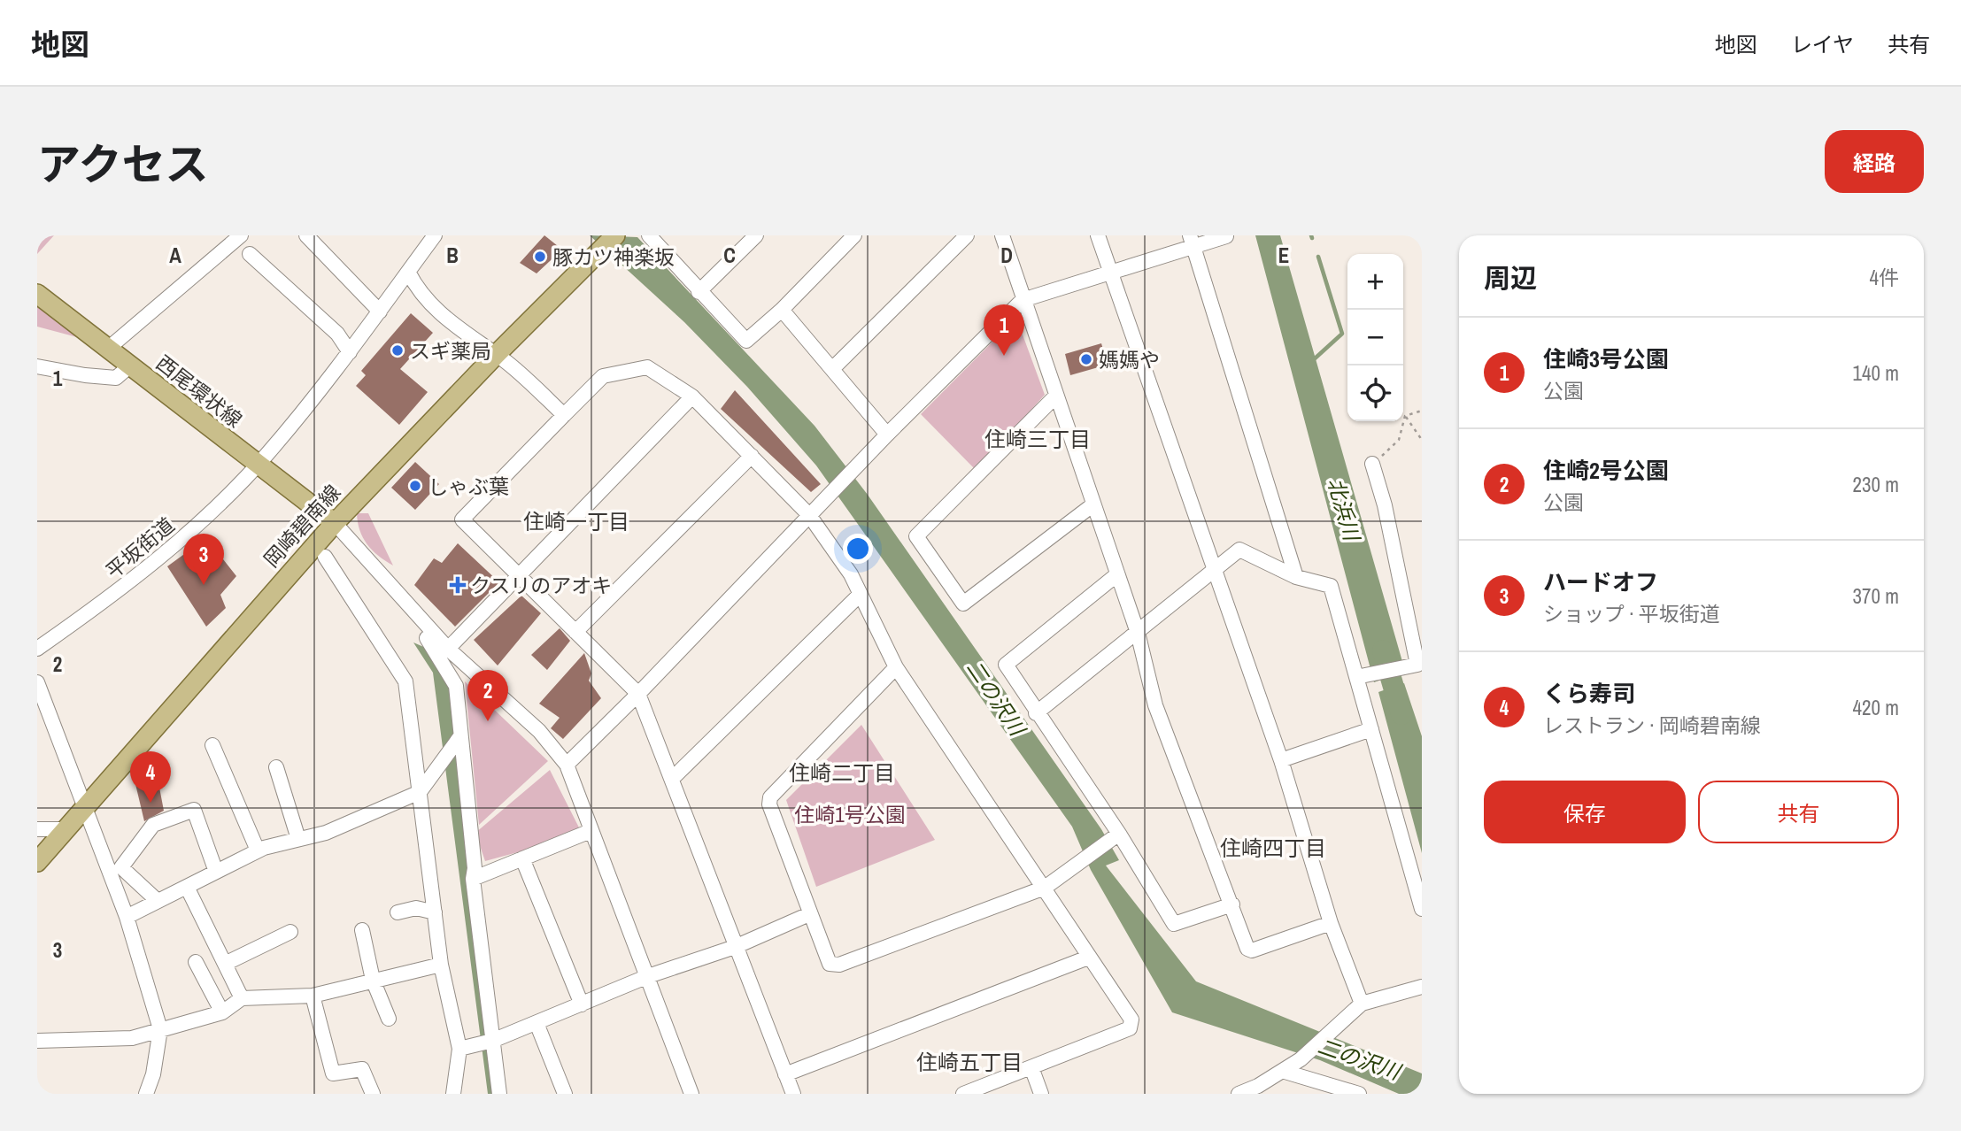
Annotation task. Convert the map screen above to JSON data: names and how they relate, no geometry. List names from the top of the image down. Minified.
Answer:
{"streets":{"main road":["西尾環状線","岡崎碧南線"],"street":["平坂街道"]},"crossings":[["西尾環状線","岡崎碧南線"],["西尾環状線","平坂街道"]],"districts":["住崎三丁目","住崎一丁目","住崎二丁目","住崎四丁目","住崎五丁目"],"water":["北浜川","二の沢川"],"parks":["住崎1号公園"],"places":{"other":["豚カツ神楽坂","スギ薬局","媽媽や","しゃぶ葉"],"health":["クスリのアオキ"]},"page":{"header":"地図","nav":["地図","レイヤ","共有"],"title":"アクセス","buttons":["経路",["保存","共有"]],"heading":["周辺","4件"],"map_buttons":["+","−"],"pins":["1","3","2","4"],"list":[{"mark":"1","name":"住崎3号公園","note":"公園","value":"140 m"},{"mark":"2","name":"住崎2号公園","note":"公園","value":"230 m"},{"mark":"3","name":"ハードオフ","note":"ショップ · 平坂街道","value":"370 m"},{"mark":"4","name":"くら寿司","note":"レストラン · 岡崎碧南線","value":"420 m"}]},"grid":{"columns":["A","B","C","D","E"],"rows":["1","2","3"]}}
